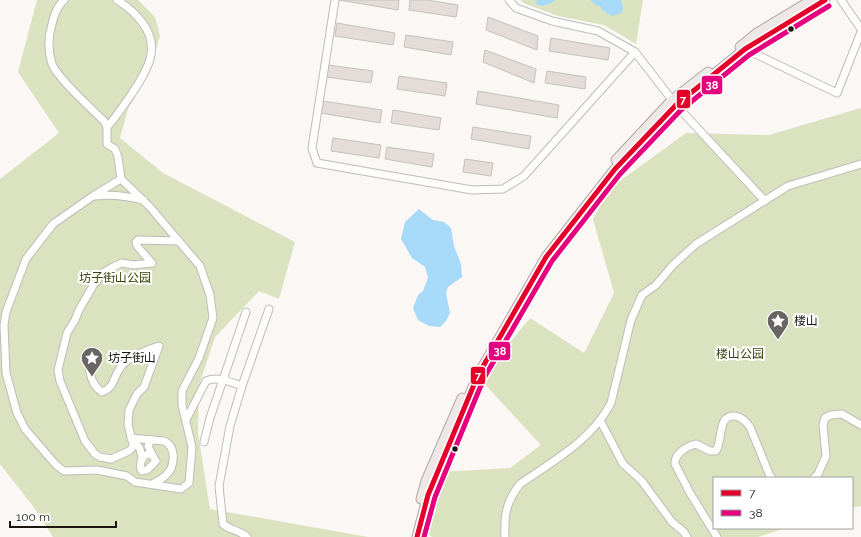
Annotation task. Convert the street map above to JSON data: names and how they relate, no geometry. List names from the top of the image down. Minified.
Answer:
{"parks":["坊子街山公园","楼山公园"],"places":{"place":["楼山","坊子街山"]},"lines":["transit line 7","transit line 38"],"legend":["7","38"],"scale_bar":"100 m"}
